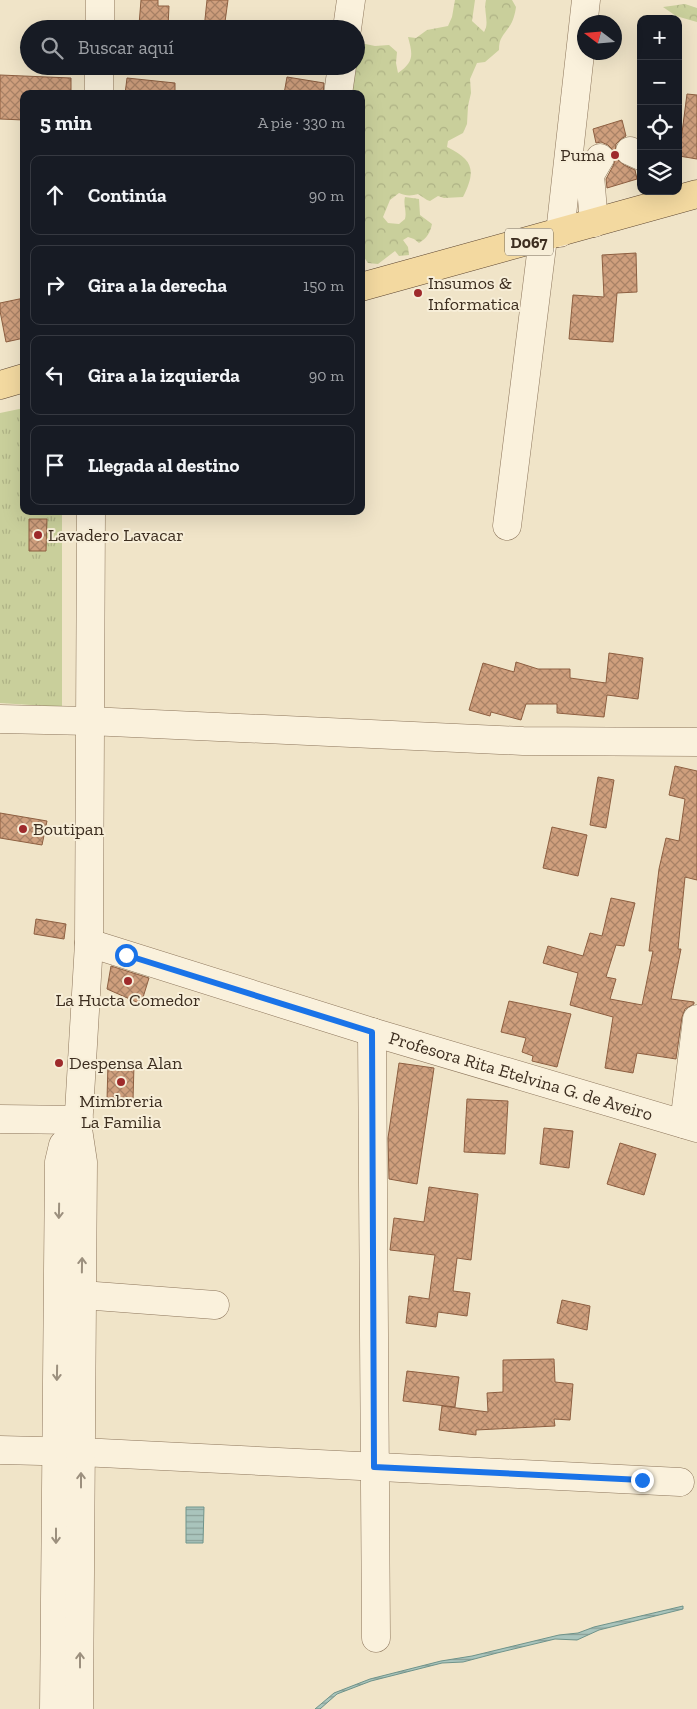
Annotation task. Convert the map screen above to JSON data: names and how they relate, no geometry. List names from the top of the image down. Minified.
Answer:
{"streets":{"main road":["D067"],"street":["Profesora Rita Etelvina G. de Aveiro"]},"places":["Puma","Insumos & Informatica","Lavadero Lavacar","Boutipan","La Hucta Comedor","Despensa Alan","Mimbreria La Familia"],"north":"left","page":{"map_buttons":["+","−"],"search":"Buscar aquí","heading":["5 min","A pie · 330 m"],"list":[["Continúa","90 m"],["Gira a la derecha","150 m"],["Gira a la izquierda","90 m"],"Llegada al destino"]}}
